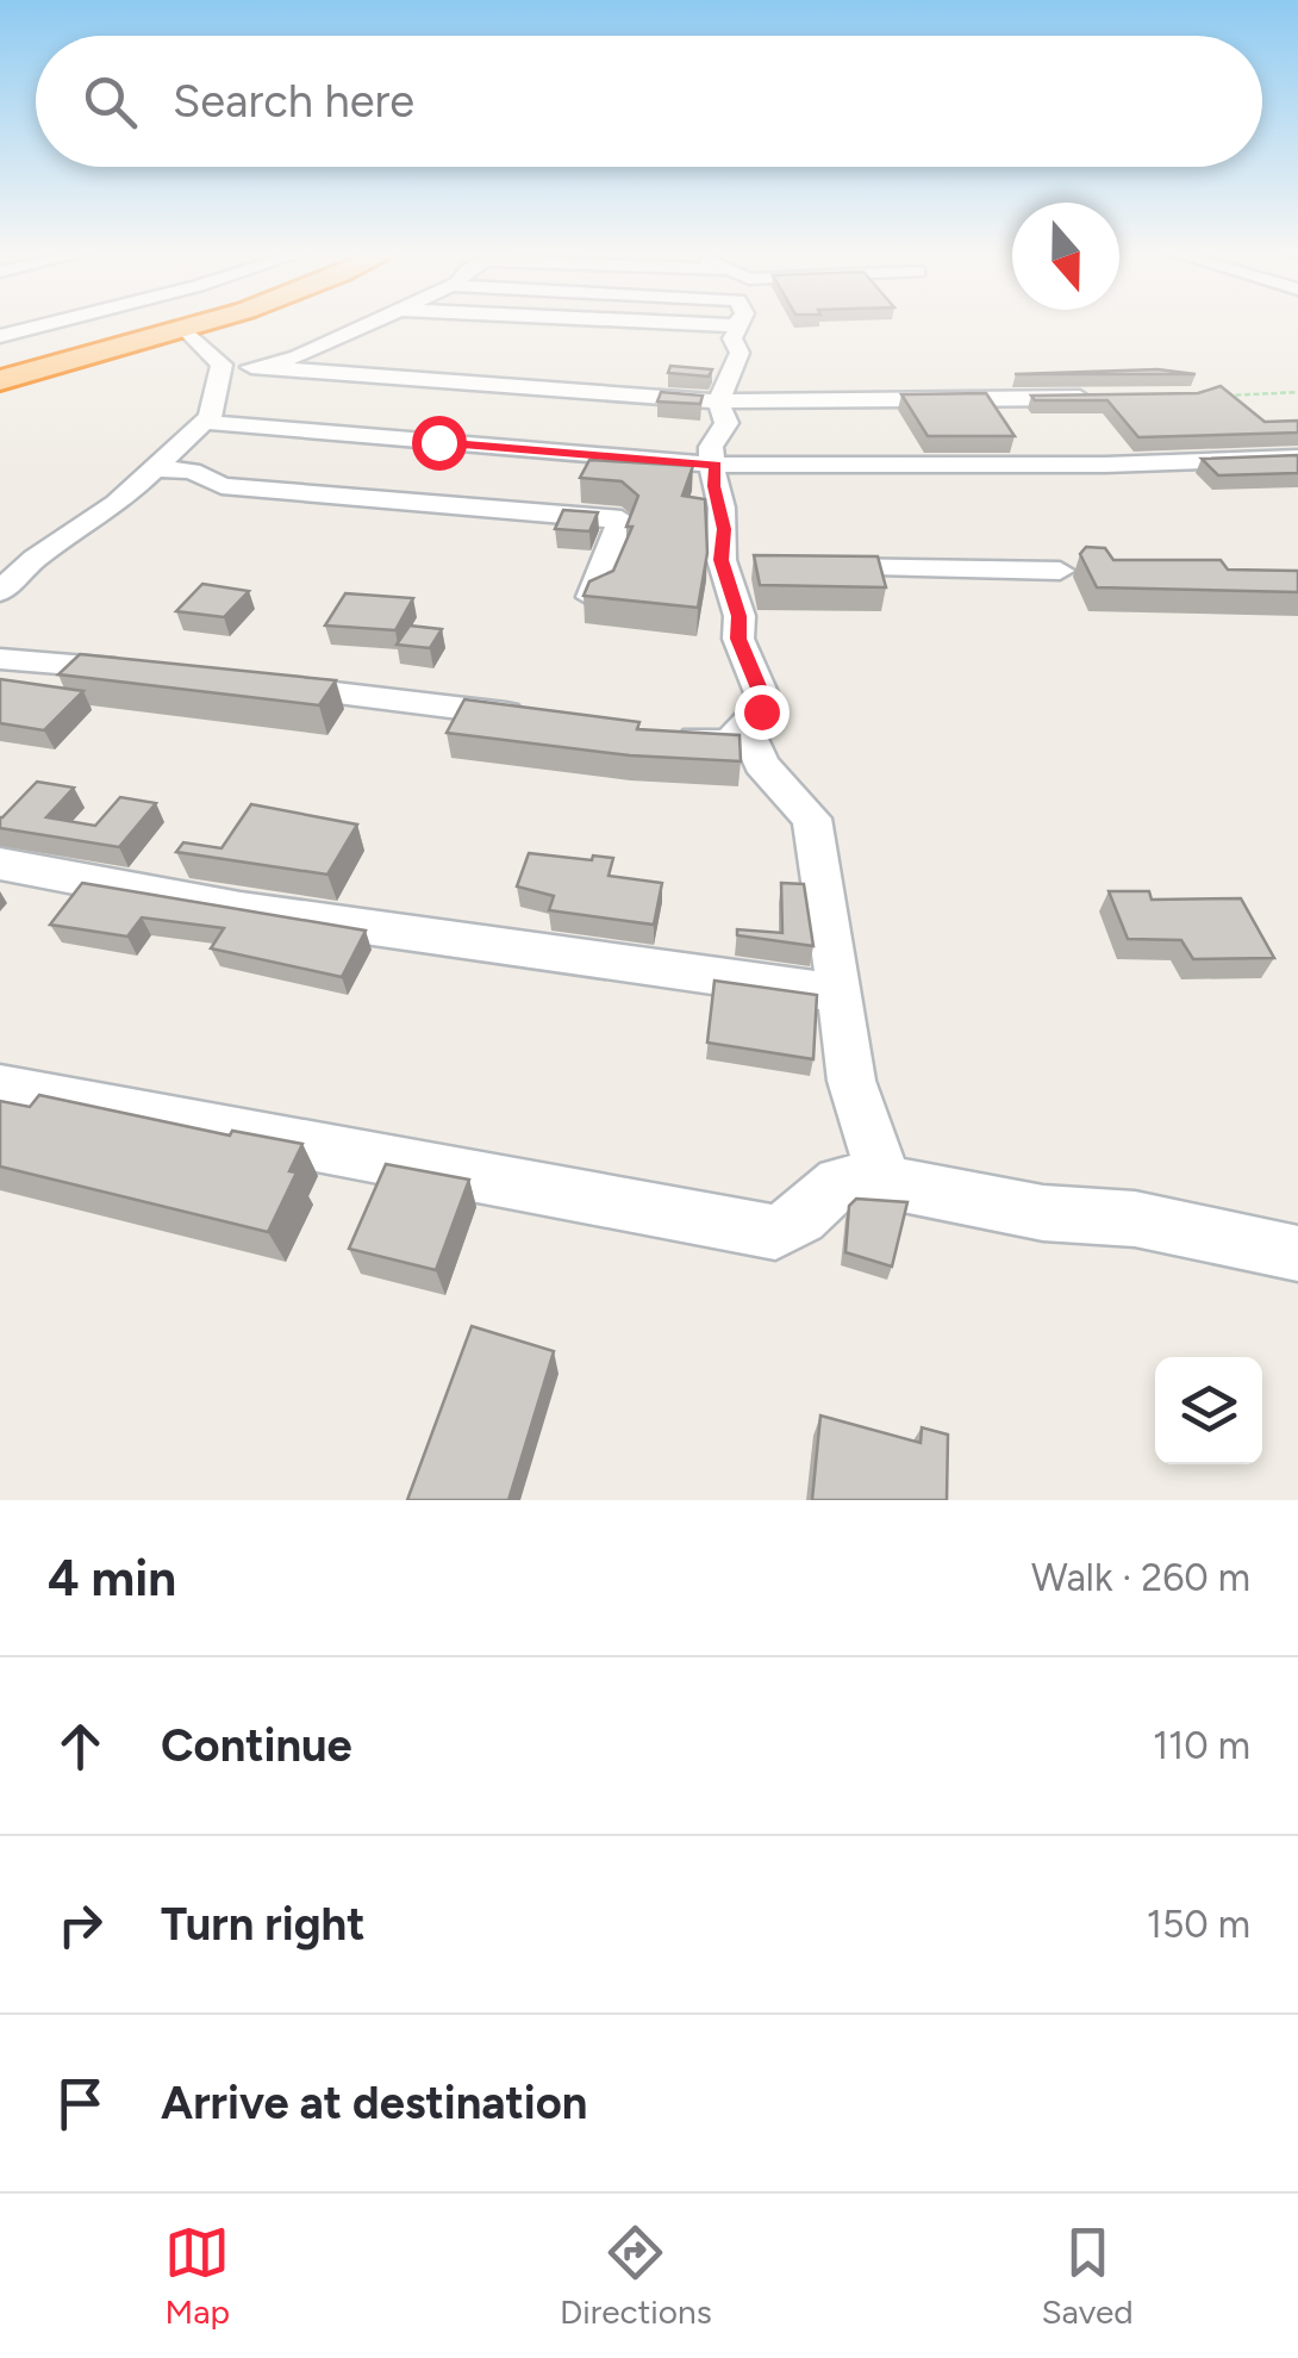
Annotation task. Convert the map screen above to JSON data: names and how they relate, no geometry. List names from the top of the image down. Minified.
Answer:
{"north":"bottom","page":{"search":"Search here","heading":["4 min","Walk · 260 m"],"list":[["Continue","110 m"],["Turn right","150 m"],"Arrive at destination"],"nav":["Map","Directions","Saved"]}}
